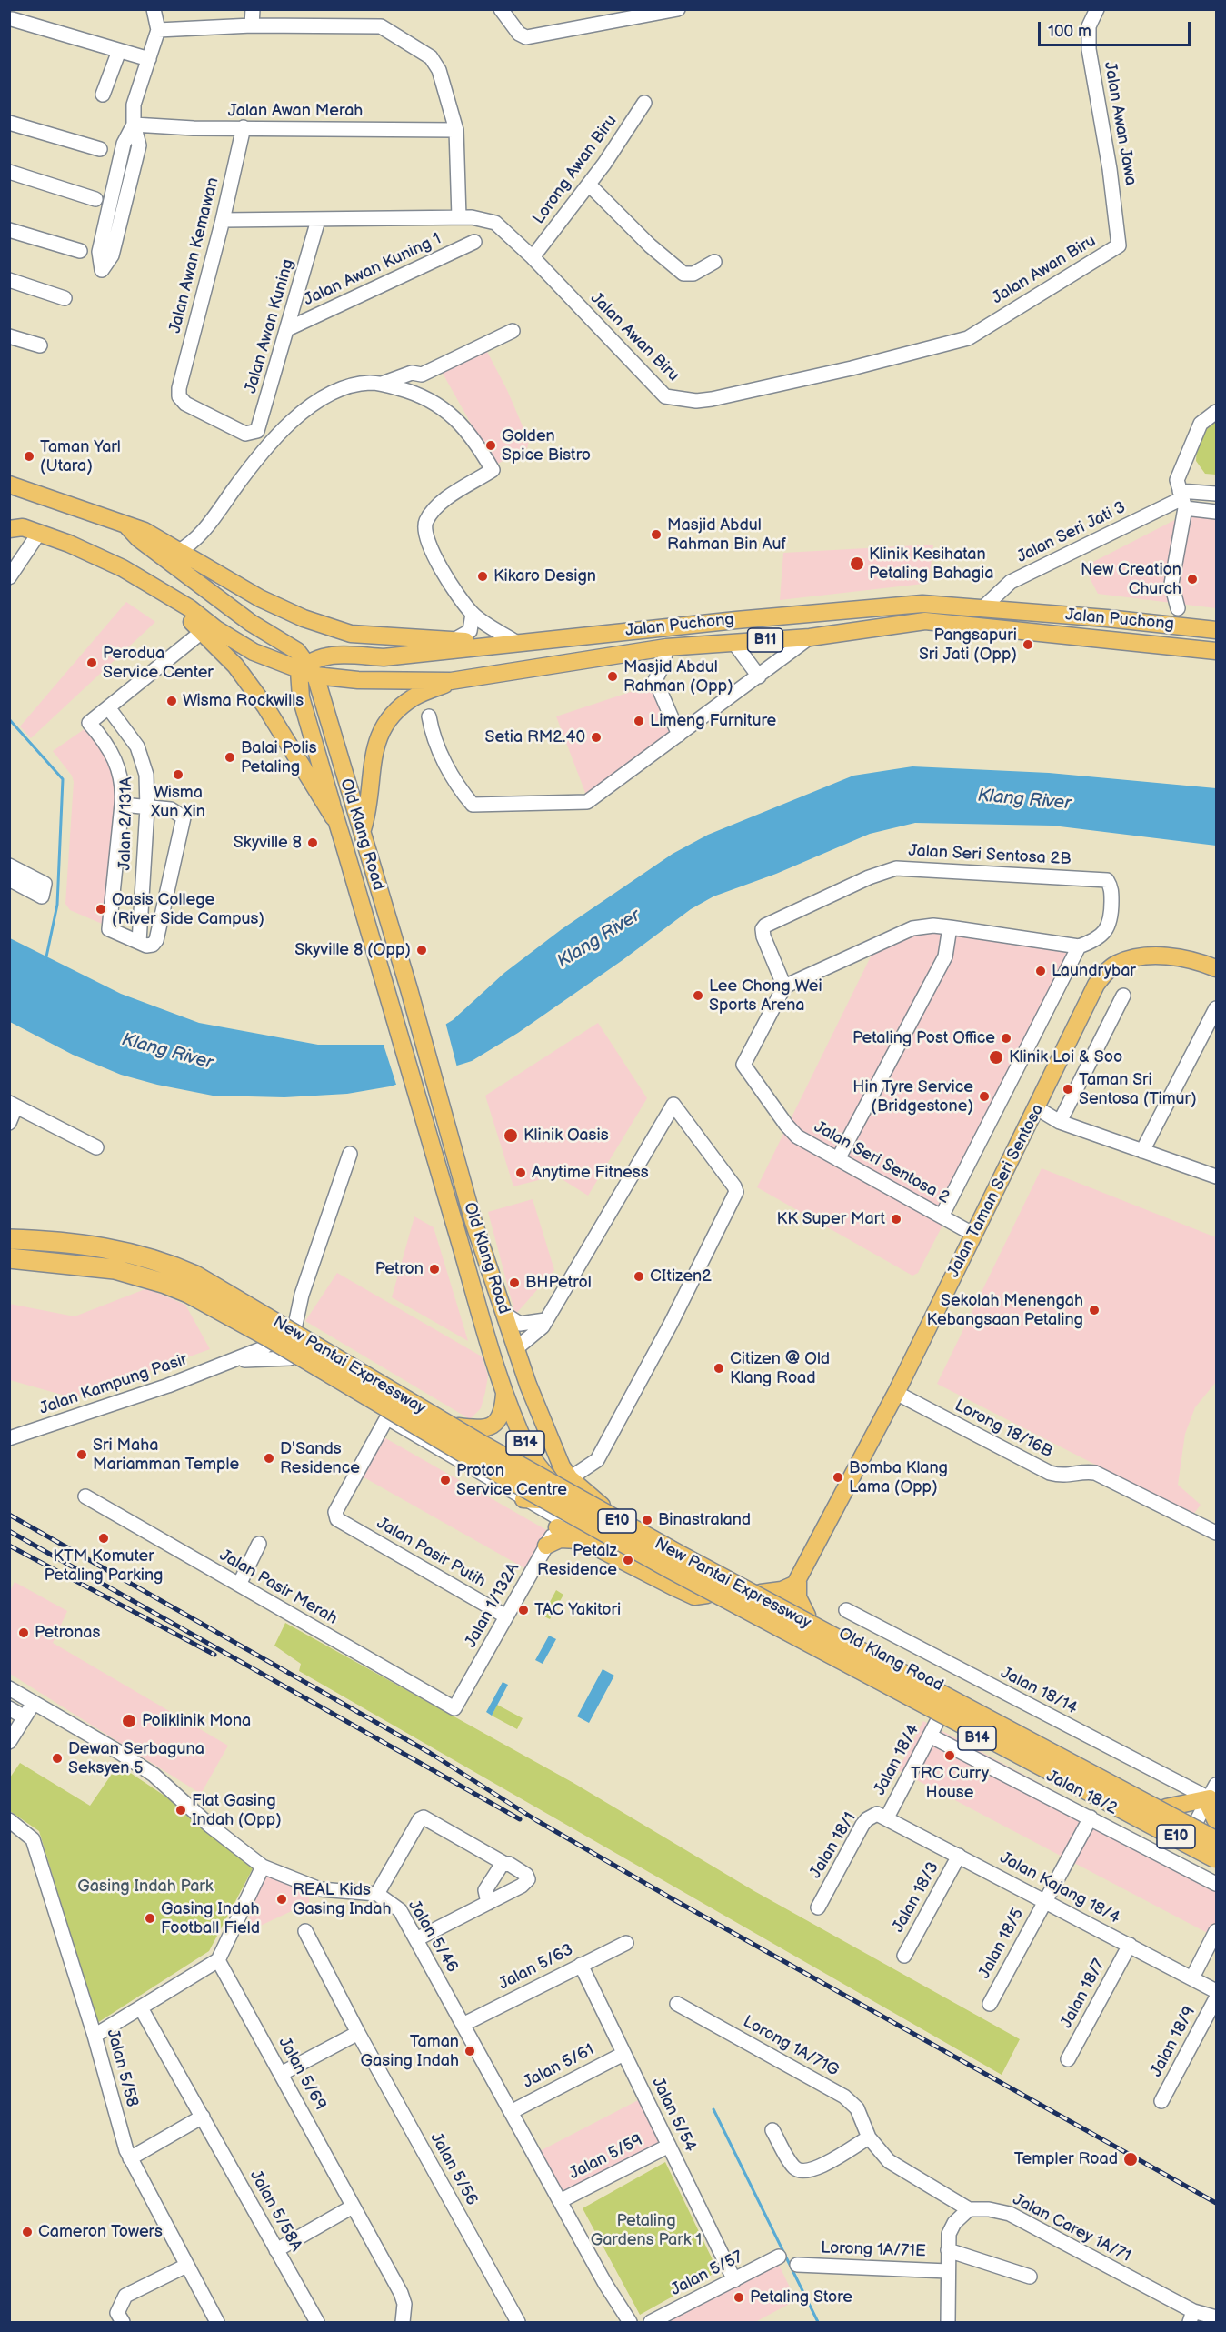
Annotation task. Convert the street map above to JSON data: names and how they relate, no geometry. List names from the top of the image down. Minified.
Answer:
{"streets":{"highway":["New Pantai Expressway","E10"],"main road":["Jalan Puchong","B11","Old Klang Road","Jalan Taman Seri Sentosa","B14"],"street":["Jalan Awan Merah","Jalan Awan Jawa","Lorong Awan Biru","Jalan Awan Kemawan","Jalan Awan Kuning 1","Jalan Awan Biru","Jalan Awan Kuning","Jalan Seri Jati 3","Jalan 2/131A","Jalan Seri Sentosa 2B","Jalan Seri Sentosa 2","Jalan Kampung Pasir","Lorong 18/16B","Jalan Pasir Putih","Jalan Pasir Merah","Jalan 1/132A","Jalan 18/14","Jalan 18/4","Jalan 18/2","Jalan 18/1","Jalan Kajang 18/4","Jalan 18/3","Jalan 5/46","Jalan 18/5","Jalan 5/63","Jalan 18/7","Jalan 18/9","Lorong 1A/71G","Jalan 5/61","Jalan 5/58","Jalan 5/69","Jalan 5/54","Jalan 5/59","Jalan 5/56","Jalan 5/58A","Jalan Carey 1A/71","Lorong 1A/71E","Jalan 5/57"]},"crossings":[["Jalan Awan Merah","Jalan Awan Kemawan"],["Jalan Awan Jawa","Jalan Awan Biru"],["Lorong Awan Biru","Jalan Awan Biru"],["Jalan Awan Kemawan","Jalan Awan Biru"],["Jalan Awan Kemawan","Jalan Awan Kuning"],["Jalan Awan Kuning 1","Jalan Awan Kuning"],["Jalan Awan Biru","Jalan Awan Kuning"],["Jalan Seri Jati 3","Jalan Puchong"],["Jalan Puchong","Old Klang Road"],["Old Klang Road","Jalan Taman Seri Sentosa"],["Old Klang Road","Jalan 18/4"],["Jalan Seri Sentosa 2B","Jalan Seri Sentosa 2"],["Jalan Seri Sentosa 2","Jalan Taman Seri Sentosa"],["Jalan Taman Seri Sentosa","Lorong 18/16B"],["Jalan Pasir Putih","Jalan 1/132A"],["Jalan Pasir Merah","Jalan 1/132A"],["Jalan 18/4","Jalan 18/2"],["Jalan 18/4","Jalan 18/1"],["Jalan 18/4","Jalan Kajang 18/4"],["Jalan 18/2","Jalan 18/5"],["Jalan 18/1","Jalan Kajang 18/4"],["Jalan Kajang 18/4","Jalan 18/3"],["Jalan Kajang 18/4","Jalan 18/5"],["Jalan Kajang 18/4","Jalan 18/7"],["Jalan 5/46","Jalan 5/63"],["Jalan 5/46","Jalan 5/61"],["Jalan 5/46","Jalan 5/59"],["Jalan 5/63","Jalan 5/54"],["Lorong 1A/71G","Jalan Carey 1A/71"],["Jalan 5/61","Jalan 5/54"],["Jalan 5/54","Jalan 5/59"],["Jalan 5/54","Jalan 5/57"]],"water":["Klang River"],"parks":["Gasing Indah Park","Petaling Gardens Park 1"],"places":["Golden Spice Bistro","Taman Yarl (Utara)","Masjid Abdul Rahman Bin Auf","Klinik Kesihatan Petaling Bahagia","Kikaro Design","New Creation Church","Pangsapuri Sri Jati (Opp)","Perodua Service Center","Masjid Abdul Rahman (Opp)","Wisma Rockwills","Limeng Furniture","Setia RM2.40","Balai Polis Petaling","Wisma Xun Xin","Skyville 8","Oasis College (River Side Campus)","Skyville 8 (Opp)","Laundrybar","Lee Chong Wei Sports Arena","Petaling Post Office","Klinik Loi & Soo","Taman Sri Sentosa (Timur)","Hin Tyre Service (Bridgestone)","Klinik Oasis","Anytime Fitness","KK Super Mart","Petron","CItizen2","BHPetrol","Sekolah Menengah Kebangsaan Petaling","Citizen @ Old Klang Road","Sri Maha Mariamman Temple","D'Sands Residence","Bomba Klang Lama (Opp)","Proton Service Centre","Binastraland","KTM Komuter Petaling Parking","Petalz Residence","TAC Yakitori","Petronas","Poliklinik Mona","TRC Curry House","Dewan Serbaguna Seksyen 5","Flat Gasing Indah (Opp)","REAL Kids Gasing Indah","Gasing Indah Football Field","Taman Gasing Indah","Templer Road","Cameron Towers","Petaling Store"],"scale_bar":"100 m"}
